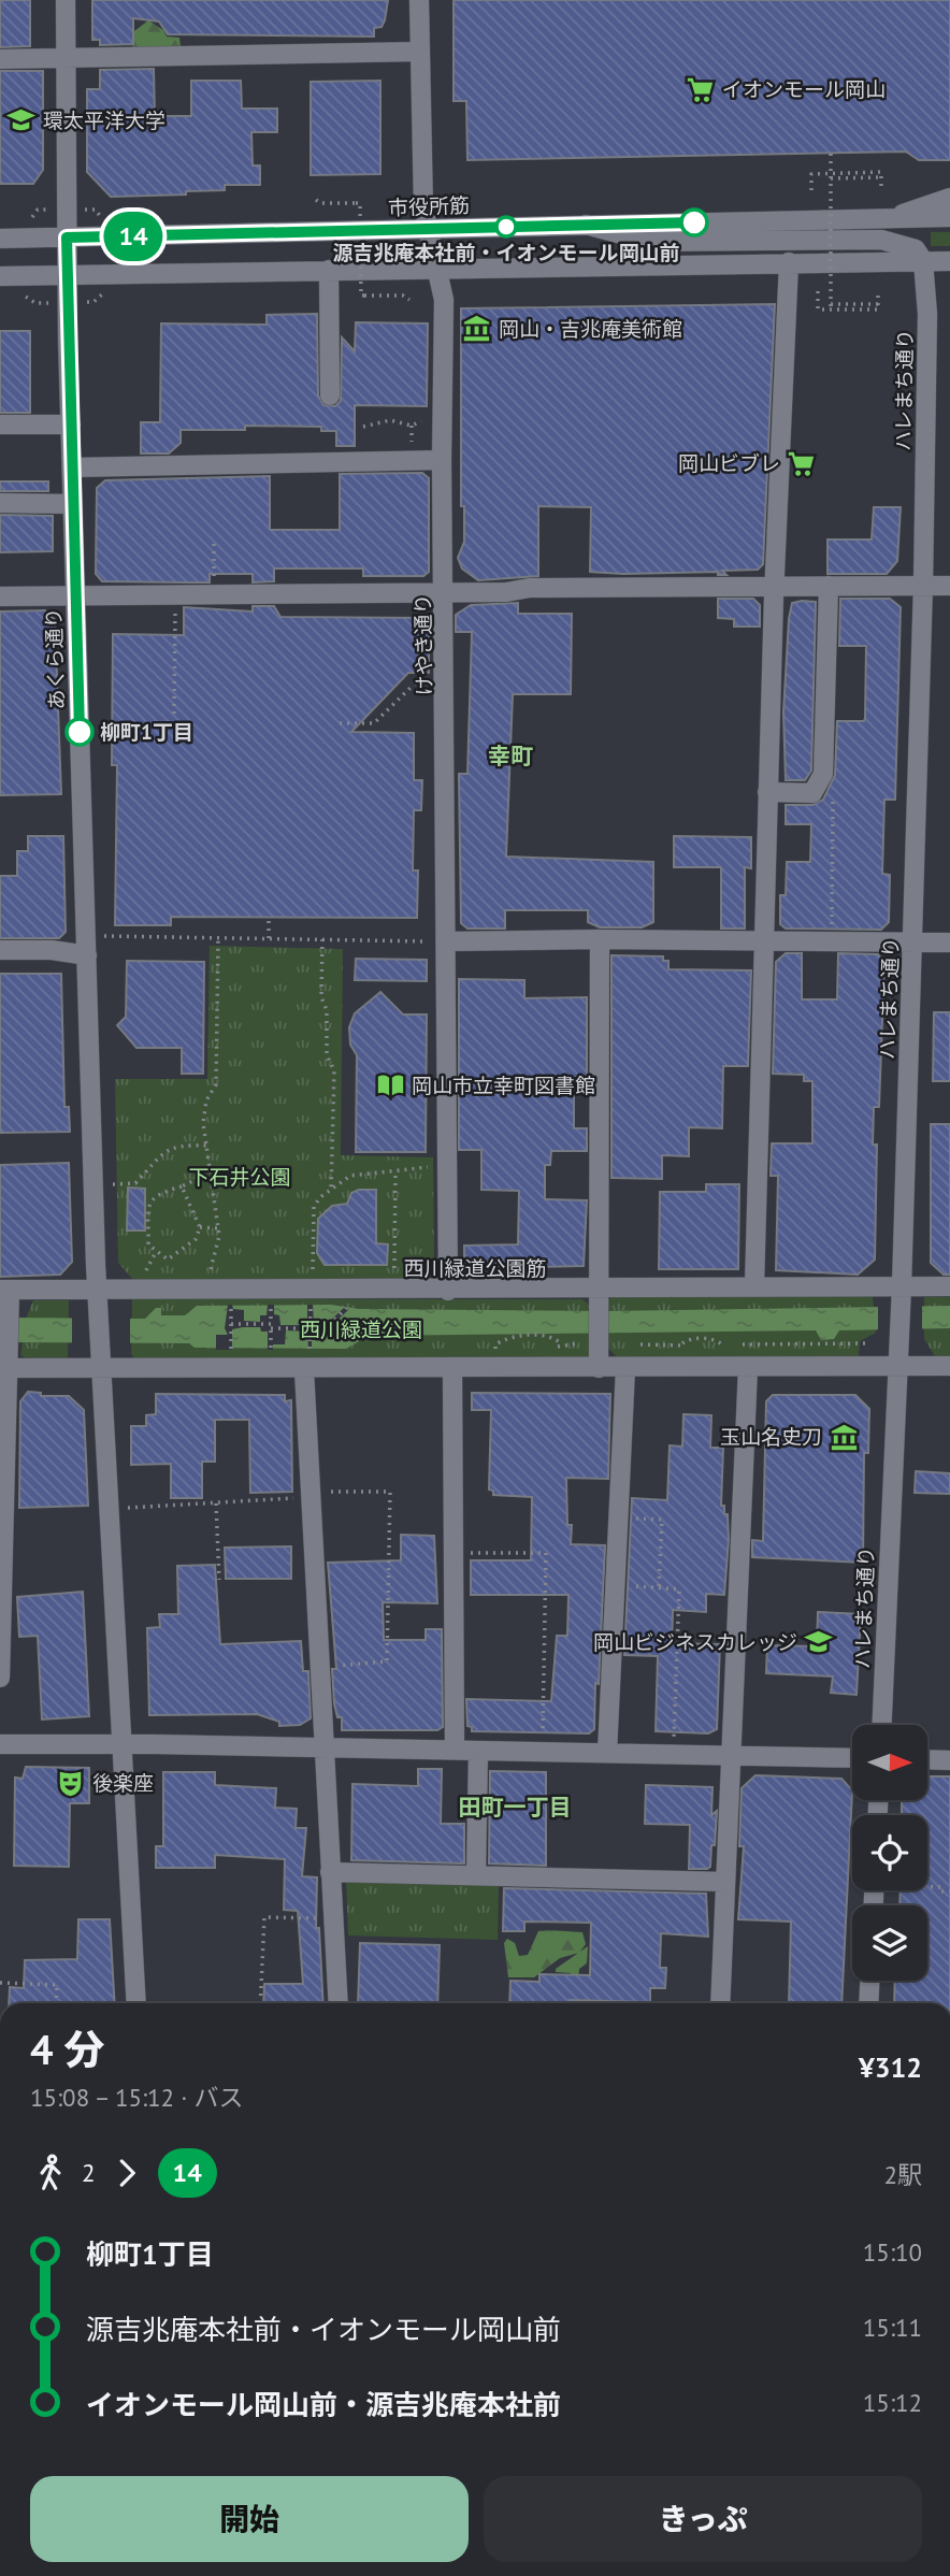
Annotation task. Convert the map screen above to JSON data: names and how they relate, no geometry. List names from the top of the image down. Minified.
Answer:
{"streets":{"street":["市役所筋","ハレまち通り","けやき通り","あくら通り","西川緑道公園筋"]},"crossings":[["市役所筋","けやき通り"],["市役所筋","あくら通り"],["ハレまち通り","西川緑道公園筋"],["けやき通り","西川緑道公園筋"],["あくら通り","西川緑道公園筋"]],"districts":["幸町","田町一丁目"],"parks":["下石井公園","西川緑道公園"],"places":{"supermarket":["イオンモール岡山","岡山ビブレ"],"school or university":["環太平洋大学","岡山ビジネスカレッジ"],"other":["源吉兆庵本社前・イオンモール岡山前","柳町1丁目"],"museum":["岡山・吉兆庵美術館","玉山名史刀"],"library":["岡山市立幸町図書館"],"theatre":["後楽座"]},"lines":["bus line 14"],"north":"right","page":{"on_map":"14","heading":["4 分","15:08 – 15:12 · バス","¥312"],"legs":["2","14","2駅"],"list":[{"name":"柳町1丁目","value":"15:10"},{"name":"源吉兆庵本社前・イオンモール岡山前","value":"15:11"},{"name":"イオンモール岡山前・源吉兆庵本社前","value":"15:12"}],"buttons":["開始","きっぷ"]}}
